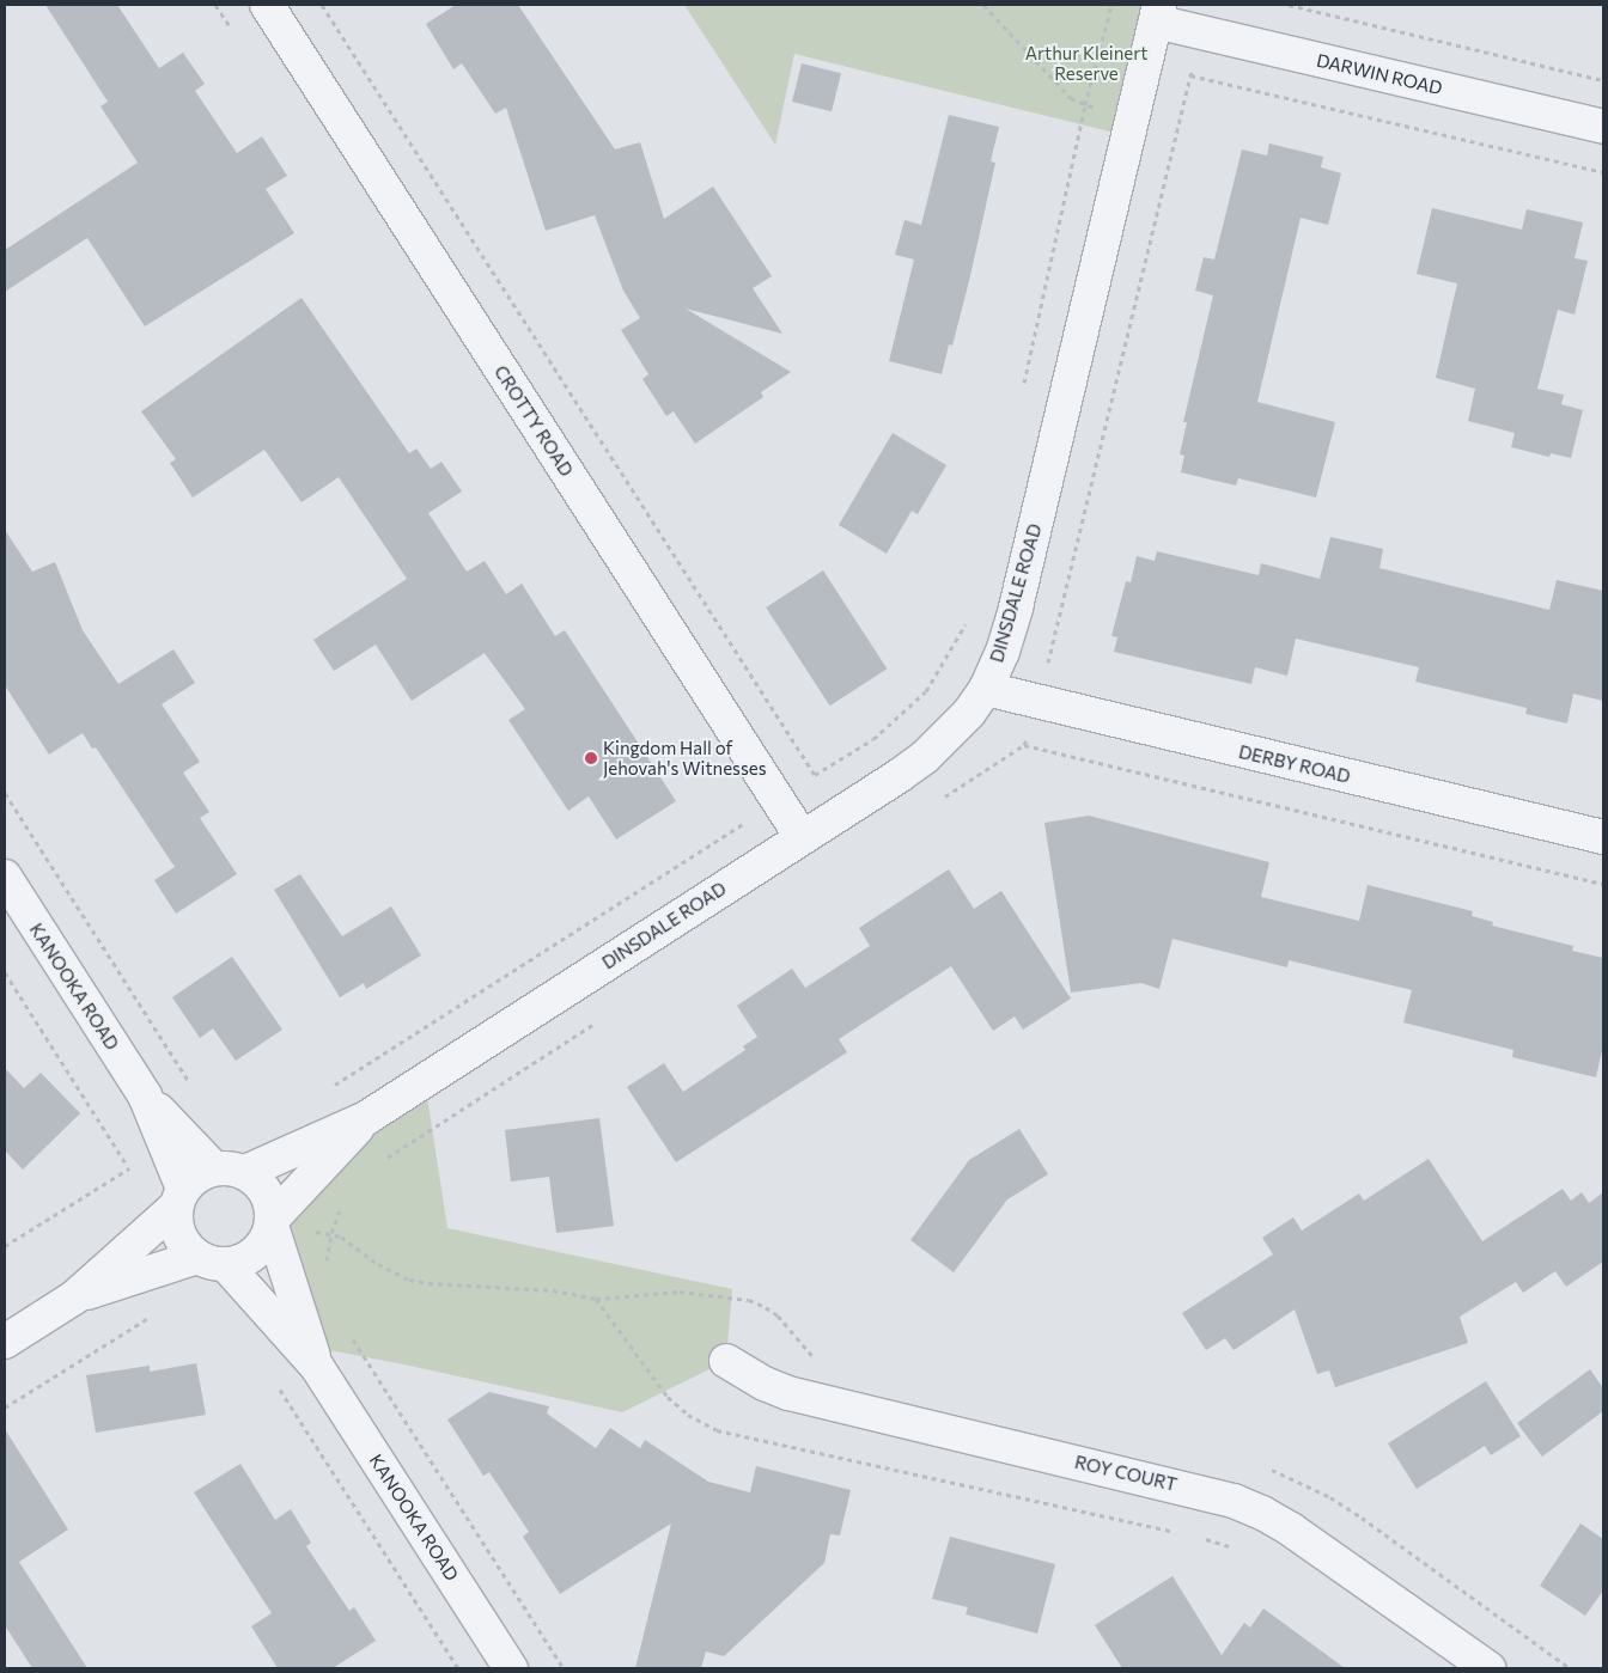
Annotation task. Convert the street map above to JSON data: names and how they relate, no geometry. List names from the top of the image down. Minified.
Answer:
{"streets":{"street":["DARWIN ROAD","CROTTY ROAD","DINSDALE ROAD","DERBY ROAD","KANOOKA ROAD","ROY COURT"]},"crossings":[["DARWIN ROAD","DINSDALE ROAD"],["CROTTY ROAD","DINSDALE ROAD"],["DINSDALE ROAD","DERBY ROAD"],["DINSDALE ROAD","KANOOKA ROAD"]],"parks":["Arthur Kleinert Reserve"],"places":["Kingdom Hall of Jehovah's Witnesses"]}
